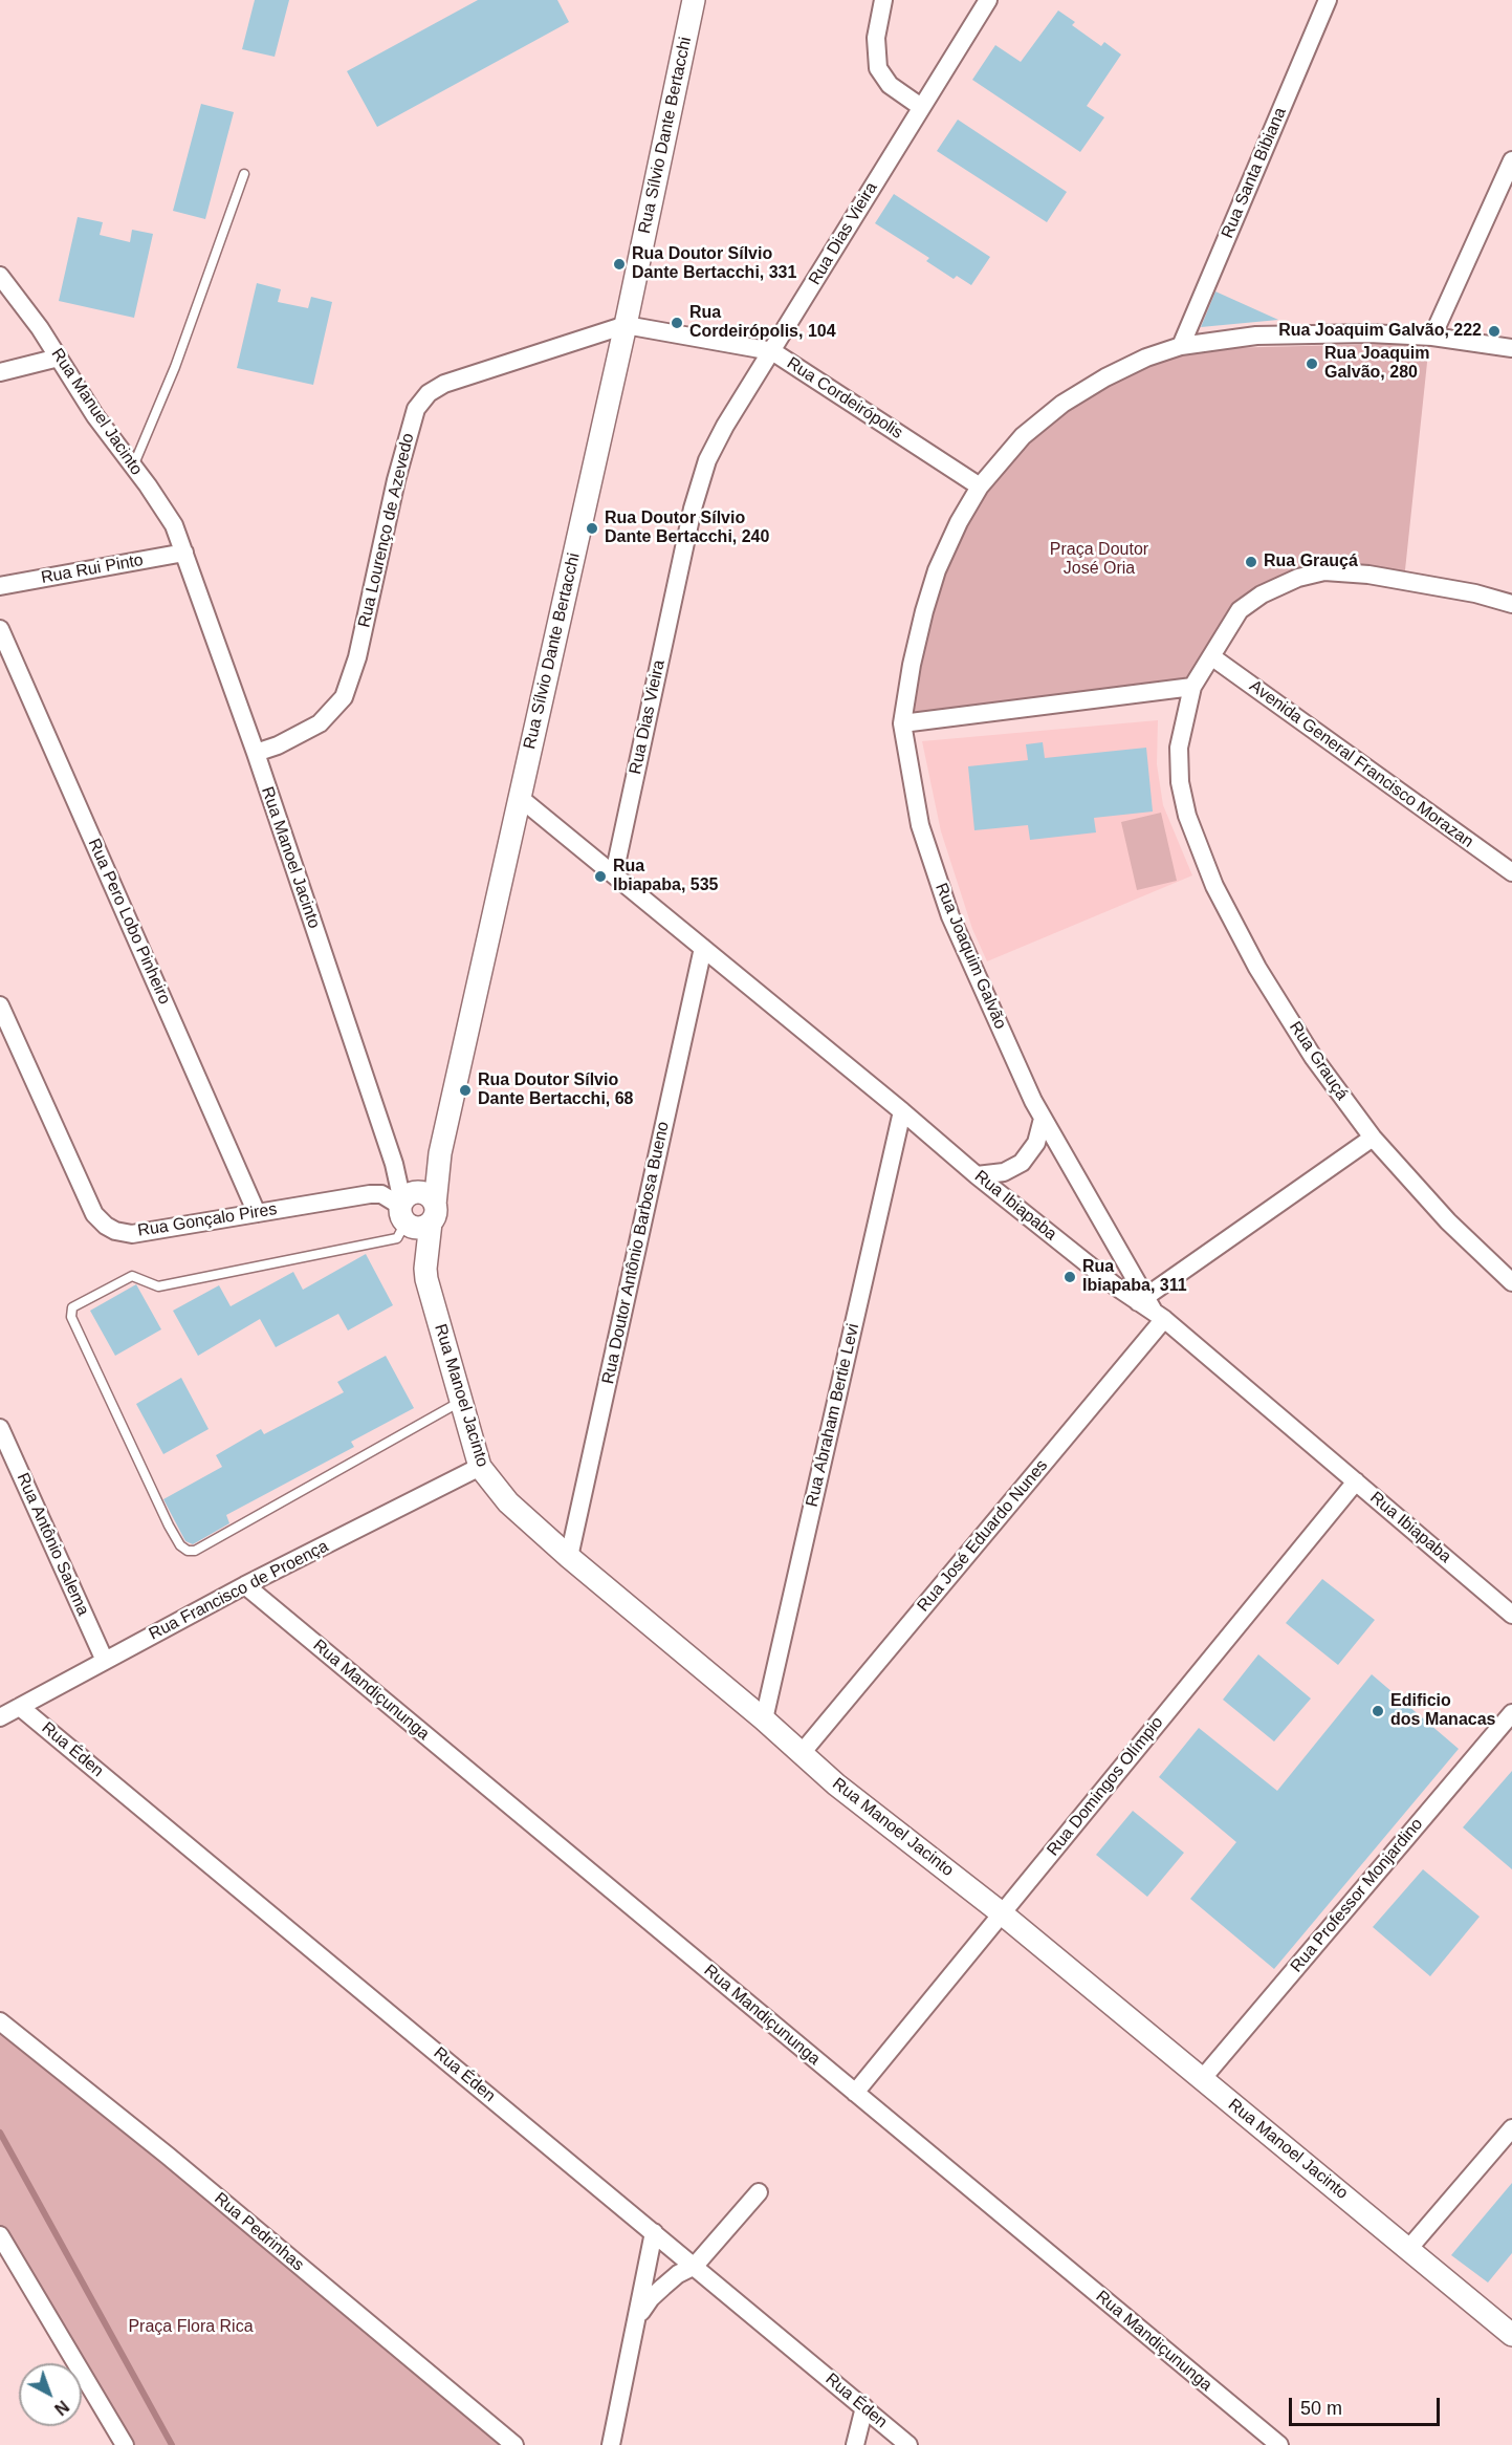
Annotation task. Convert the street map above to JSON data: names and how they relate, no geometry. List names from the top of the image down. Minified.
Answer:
{"streets":{"street":["Rua Sílvio Dante Bertacchi","Rua Santa Bibiana","Rua Dias Vieira","Rua Cordeirópolis","Rua Manuel Jacinto","Rua Lourenço de Azevedo","Rua Rui Pinto","Avenida General Francisco Morazan","Rua Manoel Jacinto","Rua Pero Lobo Pinheiro","Rua Joaquim Galvão","Rua Grauçá","Rua Ibiapaba","Rua Gonçalo Pires","Rua Doutor Antônio Barbosa Bueno","Rua Abraham Bertie Levi","Rua José Eduardo Nunes","Rua Antônio Salema","Rua Francisco de Proença","Rua Mandiçununga","Rua Éden","Rua Domingos Olímpio","Rua Professor Monjardino","Rua Pedrinhas"]},"crossings":[["Rua Sílvio Dante Bertacchi","Rua Cordeirópolis"],["Rua Sílvio Dante Bertacchi","Rua Lourenço de Azevedo"],["Rua Sílvio Dante Bertacchi","Rua Manoel Jacinto"],["Rua Sílvio Dante Bertacchi","Rua Ibiapaba"],["Rua Sílvio Dante Bertacchi","Rua Gonçalo Pires"],["Rua Santa Bibiana","Rua Joaquim Galvão"],["Rua Dias Vieira","Rua Cordeirópolis"],["Rua Dias Vieira","Rua Ibiapaba"],["Rua Cordeirópolis","Rua Lourenço de Azevedo"],["Rua Cordeirópolis","Rua Joaquim Galvão"],["Rua Manuel Jacinto","Rua Rui Pinto"],["Rua Manuel Jacinto","Rua Manoel Jacinto"],["Rua Lourenço de Azevedo","Rua Manoel Jacinto"],["Rua Rui Pinto","Rua Manoel Jacinto"],["Avenida General Francisco Morazan","Rua Grauçá"],["Rua Manoel Jacinto","Rua Gonçalo Pires"],["Rua Manoel Jacinto","Rua Doutor Antônio Barbosa Bueno"],["Rua Manoel Jacinto","Rua Abraham Bertie Levi"],["Rua Manoel Jacinto","Rua José Eduardo Nunes"],["Rua Manoel Jacinto","Rua Francisco de Proença"],["Rua Manoel Jacinto","Rua Domingos Olímpio"],["Rua Manoel Jacinto","Rua Professor Monjardino"],["Rua Pero Lobo Pinheiro","Rua Gonçalo Pires"],["Rua Joaquim Galvão","Rua Ibiapaba"],["Rua Joaquim Galvão","Rua José Eduardo Nunes"],["Rua Grauçá","Rua José Eduardo Nunes"],["Rua Ibiapaba","Rua Doutor Antônio Barbosa Bueno"],["Rua Ibiapaba","Rua Abraham Bertie Levi"],["Rua Ibiapaba","Rua José Eduardo Nunes"],["Rua Ibiapaba","Rua Domingos Olímpio"],["Rua Antônio Salema","Rua Francisco de Proença"],["Rua Francisco de Proença","Rua Mandiçununga"],["Rua Francisco de Proença","Rua Éden"],["Rua Mandiçununga","Rua Domingos Olímpio"]],"parks":["Praça Doutor José Oria","Praça Flora Rica"],"places":["Rua Doutor Sílvio Dante Bertacchi, 331","Rua Cordeirópolis, 104","Rua Joaquim Galvão, 222","Rua Joaquim Galvão, 280","Rua Doutor Sílvio Dante Bertacchi, 240","Rua Grauçá","Rua Ibiapaba, 535","Rua Doutor Sílvio Dante Bertacchi, 68","Rua Ibiapaba, 311","Edificio dos Manacas"],"scale_bar":"50 m","north":"bottom right"}
